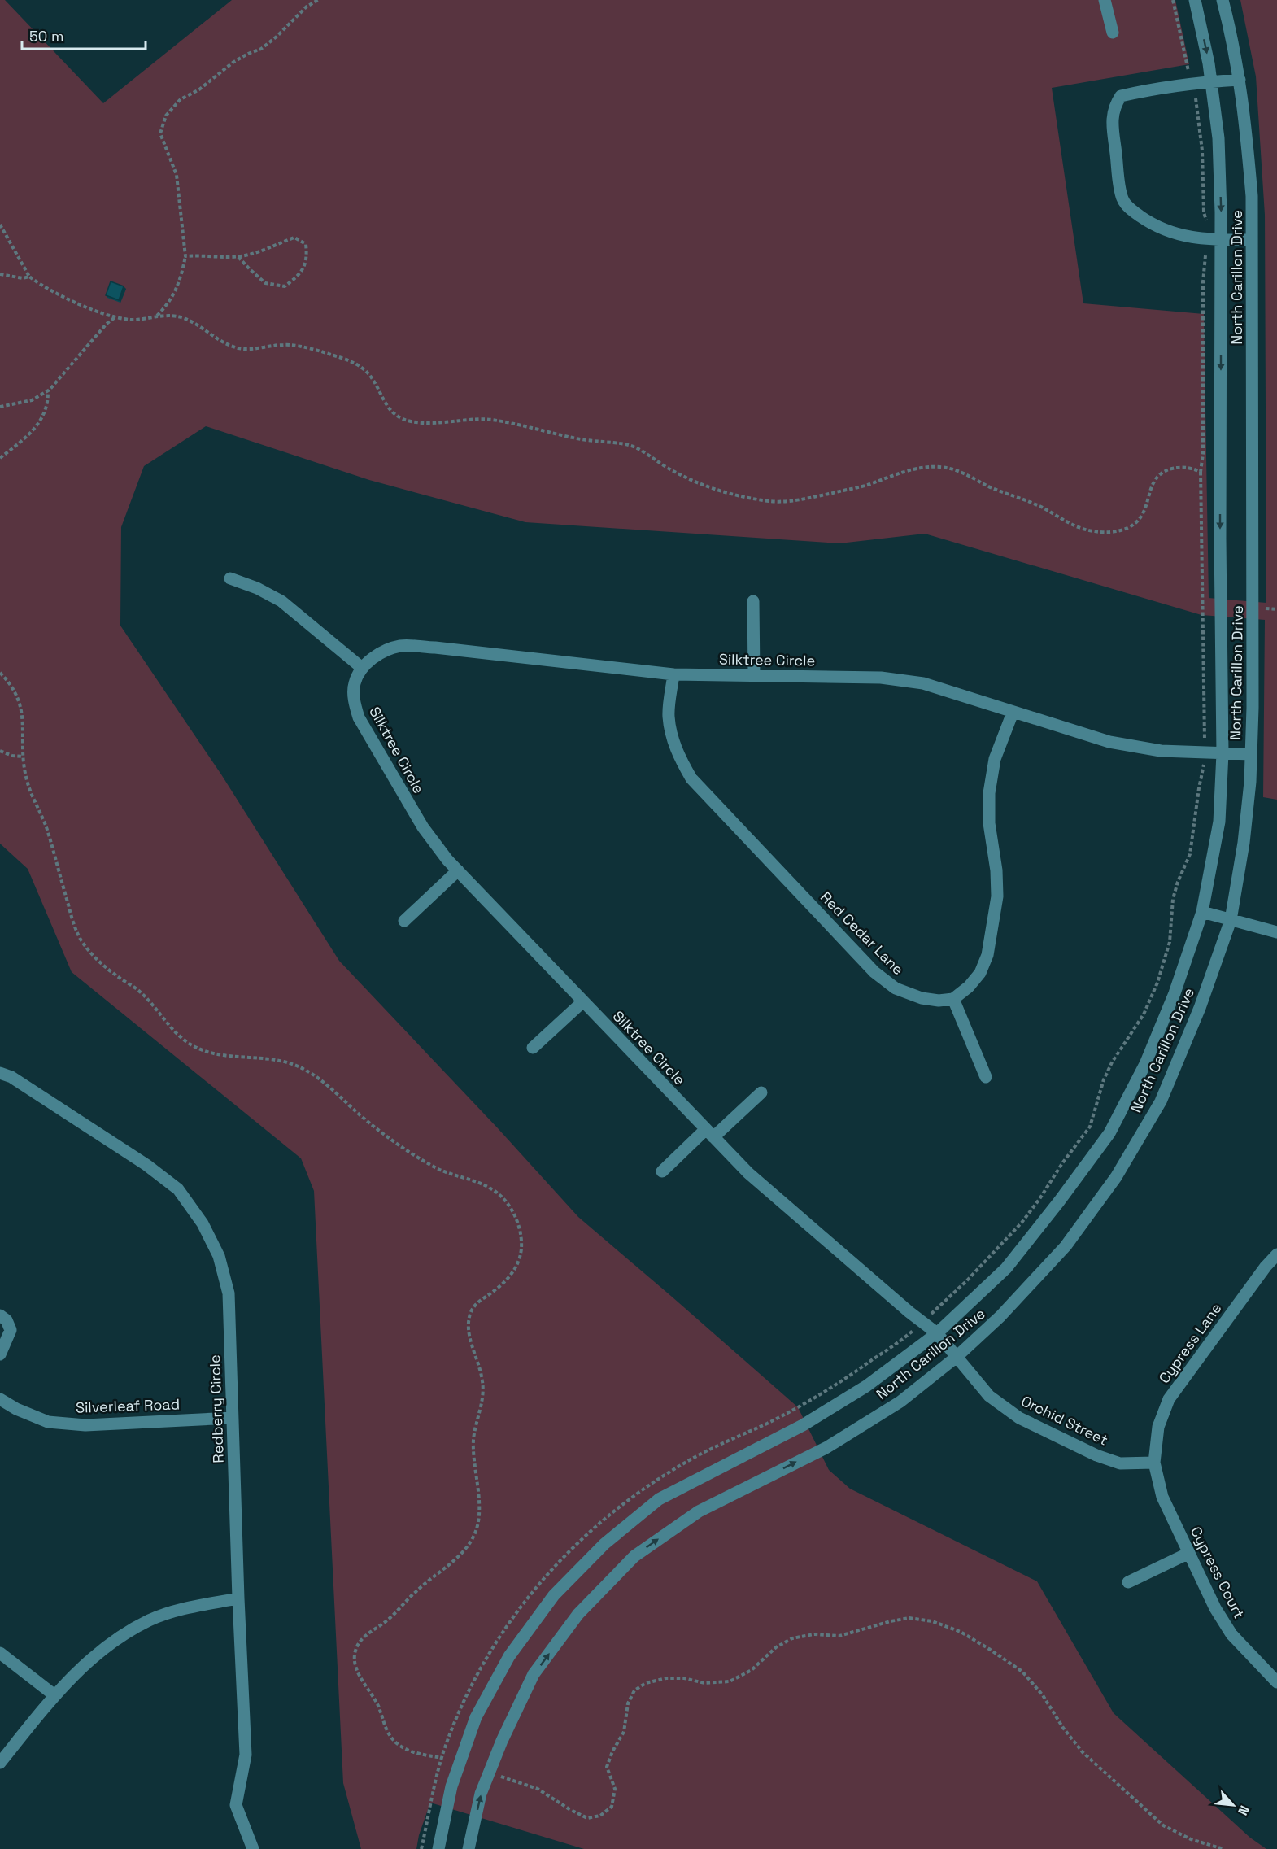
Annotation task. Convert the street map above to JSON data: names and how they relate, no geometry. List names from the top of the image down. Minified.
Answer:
{"streets":{"street":["North Carillon Drive","Silktree Circle","Red Cedar Lane","Cypress Lane","Silverleaf Road","Redberry Circle","Orchid Street","Cypress Court"]},"crossings":[["North Carillon Drive","Silktree Circle"],["North Carillon Drive","Orchid Street"],["Silktree Circle","Red Cedar Lane"],["Silktree Circle","Orchid Street"],["Cypress Lane","Orchid Street"],["Cypress Lane","Cypress Court"],["Silverleaf Road","Redberry Circle"],["Orchid Street","Cypress Court"]],"scale_bar":"50 m","north":"bottom right"}
